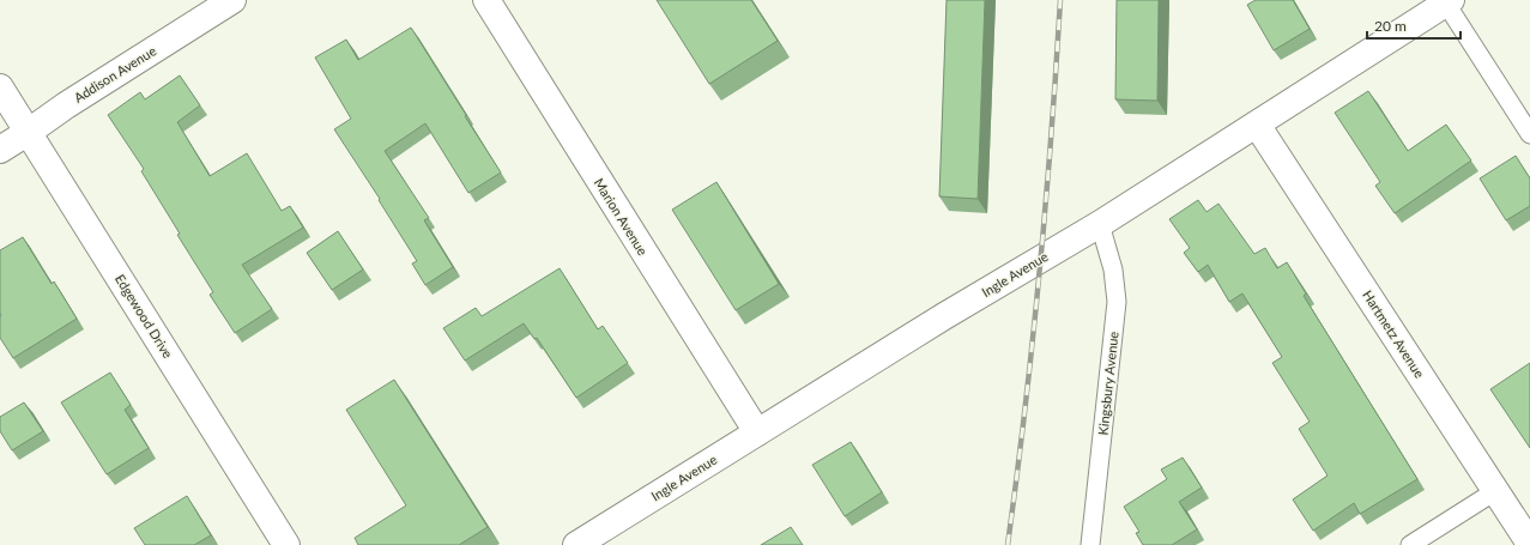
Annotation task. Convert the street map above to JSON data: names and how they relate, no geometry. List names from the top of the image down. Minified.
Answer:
{"streets":{"street":["Addison Avenue","Marion Avenue","Ingle Avenue","Edgewood Drive","Hartmetz Avenue"],"lane":["Kingsbury Avenue"]},"crossings":[["Addison Avenue","Edgewood Drive"],["Marion Avenue","Ingle Avenue"],["Ingle Avenue","Hartmetz Avenue"],["Ingle Avenue","Kingsbury Avenue"]],"scale_bar":"20 m"}
